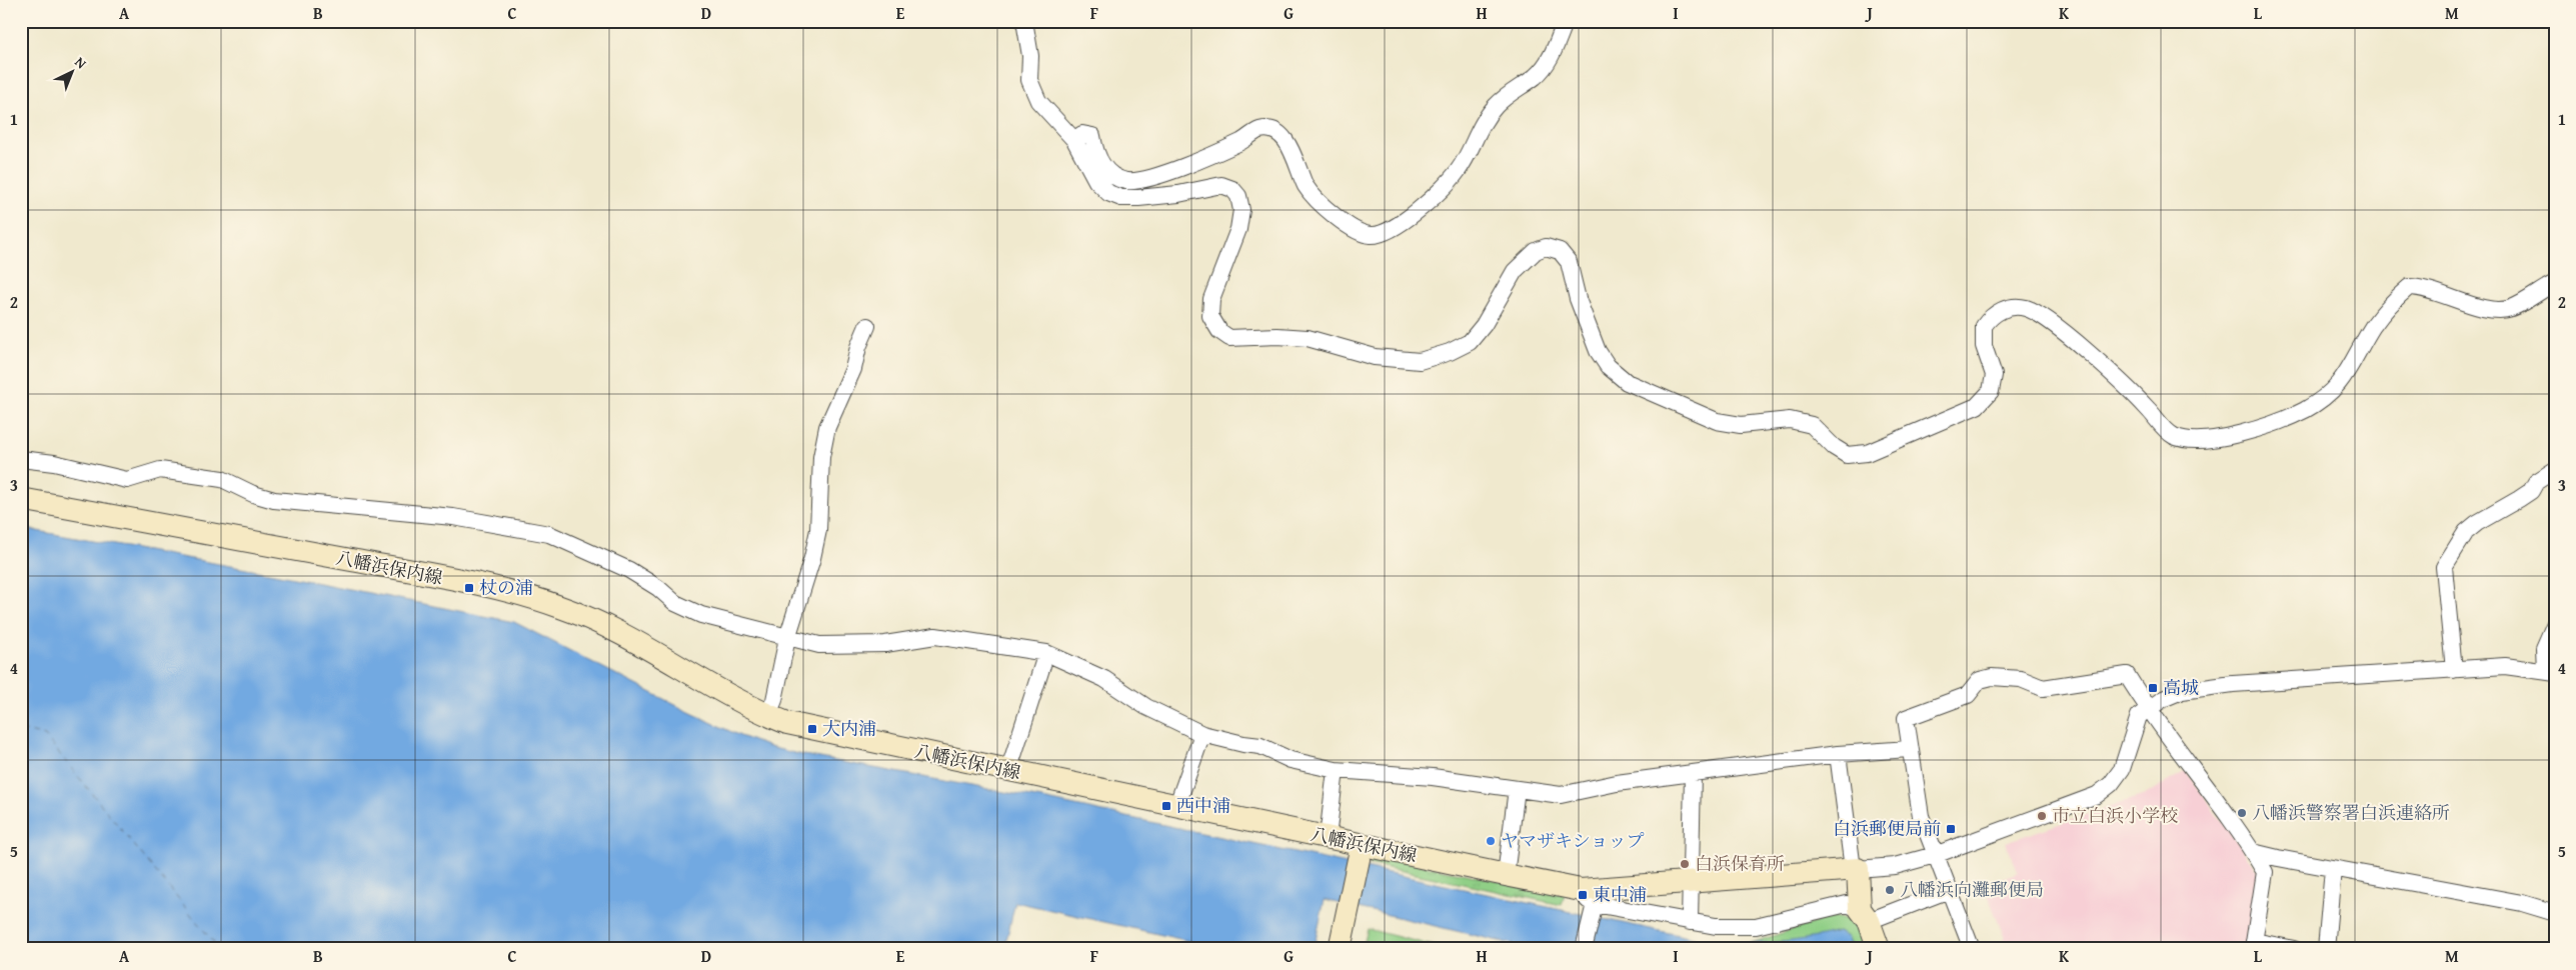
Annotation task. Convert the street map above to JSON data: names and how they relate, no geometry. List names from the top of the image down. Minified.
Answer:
{"streets":{"main road":["八幡浜保内線"]},"places":{"transit":["杖の浦","高城","大内浦","西中浦","白浜郵便局前","東中浦"],"other":["八幡浜警察署白浜連絡所","市立白浜小学校","ヤマザキショップ","白浜保育所","八幡浜向灘郵便局"]},"north":"top right","grid":{"columns":["A","B","C","D","E","F","G","H","I","J","K","L","M"],"rows":["1","2","3","4","5"]}}
